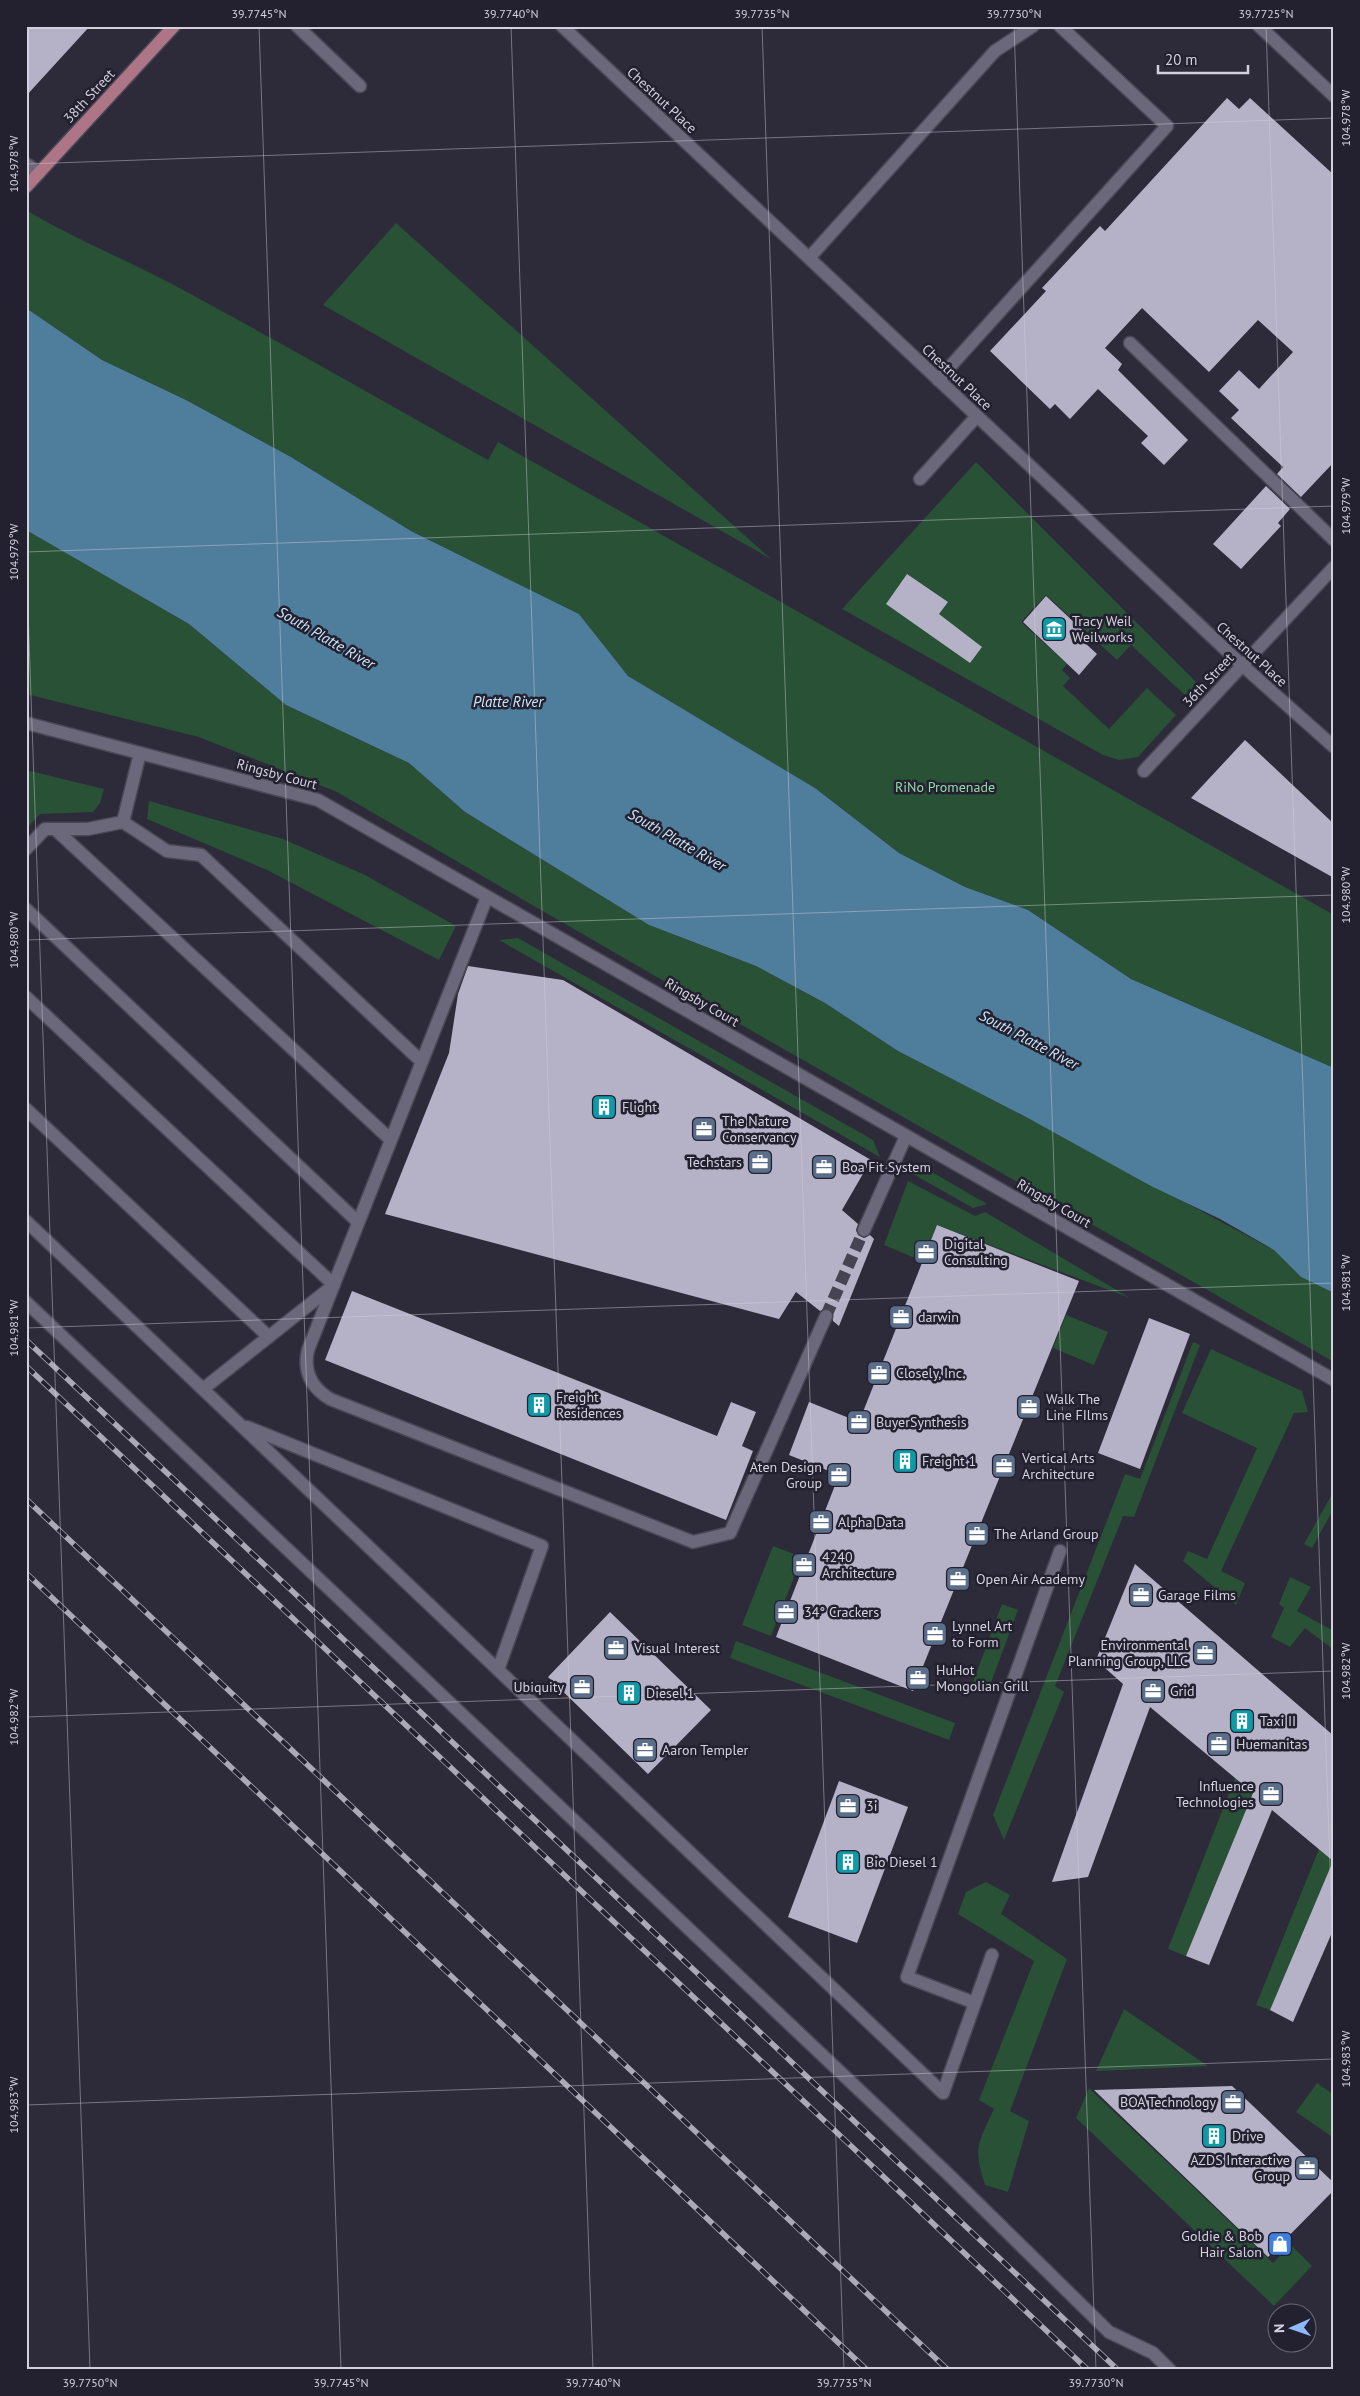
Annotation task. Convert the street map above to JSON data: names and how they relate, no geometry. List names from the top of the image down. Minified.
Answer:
{"streets":{"main road":["38th Street"],"street":["Chestnut Place","36th Street","Ringsby Court"]},"crossings":[["Chestnut Place","36th Street"]],"water":["South Platte River","Platte River"],"parks":["RiNo Promenade"],"places":{"museum":["Tracy Weil Weilworks"],"building":["Flight","Freight Residences","Freight 1","Diesel 1","Taxi II","Bio Diesel 1","Drive"],"office":["The Nature Conservancy","Techstars","Boa Fit System","Digital Consulting","darwin","Closely, Inc.","Walk The Line FIlms","BuyerSynthesis","Vertical Arts Architecture","Aten Design Group","Alpha Data","The Arland Group","4240 Architecture","Open Air Academy","Garage Films","34° Crackers","Lynnel Art to Form","Visual Interest","Environmental Planning Group, LLC","HuHot Mongolian Grill","Ubiquity","Grid","Huemanitas","Aaron Templer","Influence Technologies","3i","BOA Technology","AZDS Interactive Group"],"shop":["Goldie & Bob Hair Salon"]},"scale_bar":"20 m","north":"left","coordinates":["39.7745°N","39.7740°N","39.7735°N","39.7730°N","39.7725°N","104.978°W","104.979°W","104.980°W","104.981°W","104.982°W","104.983°W","39.7750°N"]}
